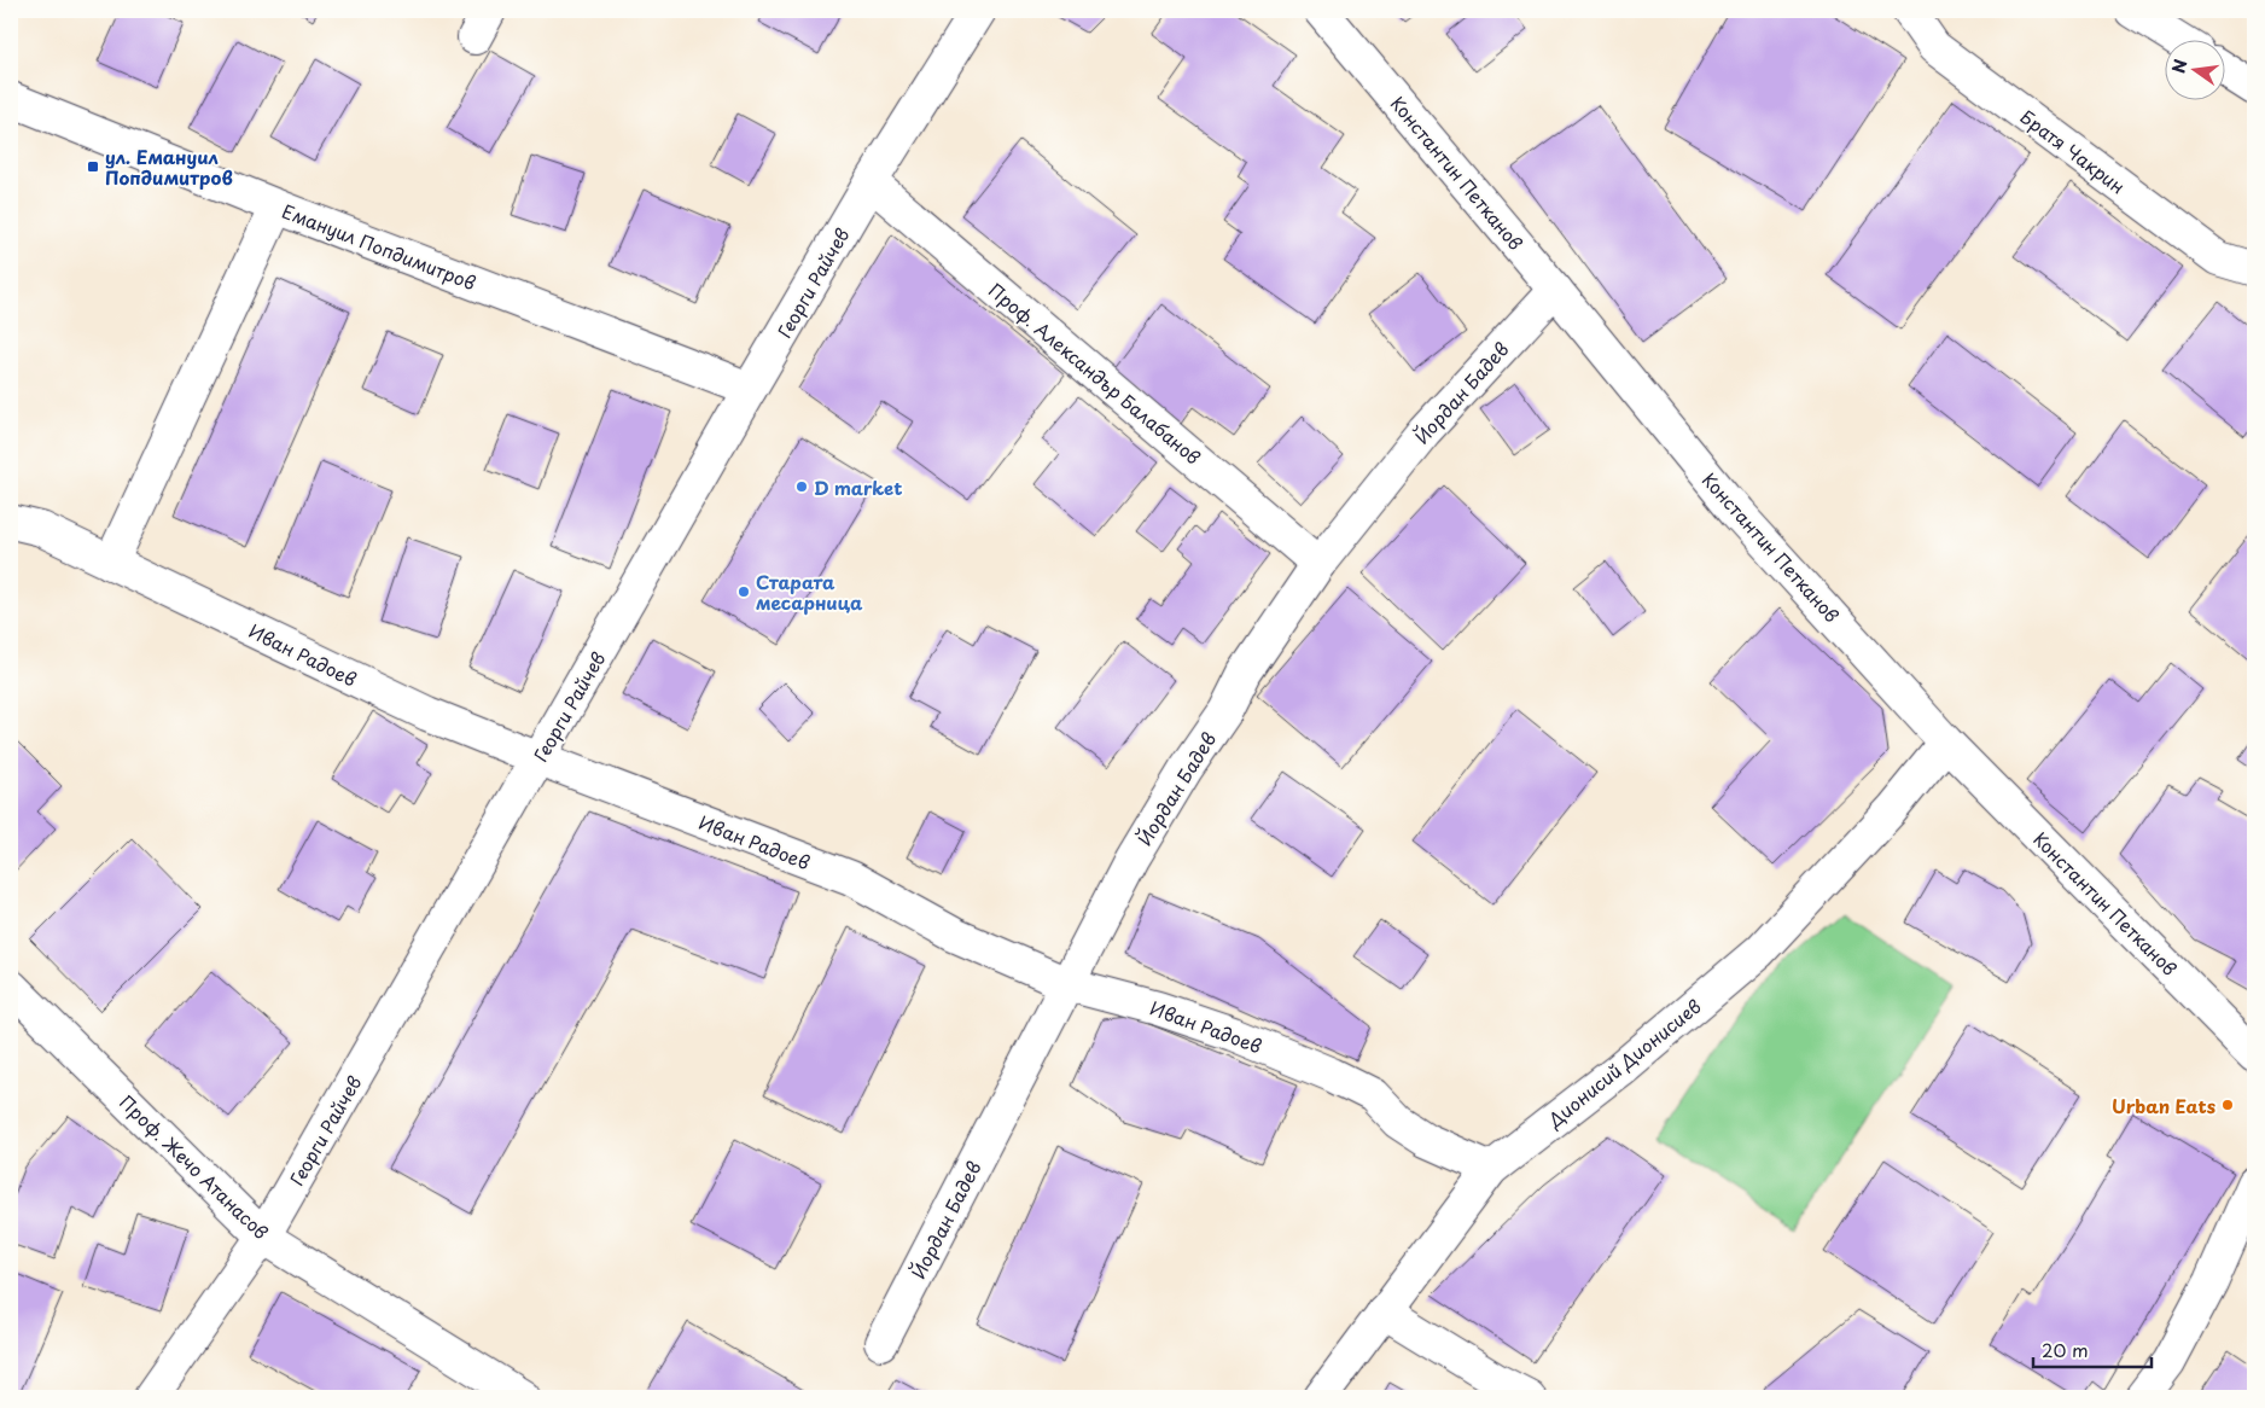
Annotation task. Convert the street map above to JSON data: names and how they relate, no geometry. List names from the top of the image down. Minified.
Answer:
{"streets":{"street":["Братя Чакрин","Константин Петканов","Емануил Попдимитров","Георги Райчев","Проф. Александър Балабанов","Йордан Бадев","Иван Радоев","Дионисий Дионисиев","Проф. Жечо Атанасов"]},"crossings":[["Константин Петканов","Йордан Бадев"],["Константин Петканов","Дионисий Дионисиев"],["Емануил Попдимитров","Георги Райчев"],["Георги Райчев","Проф. Александър Балабанов"],["Георги Райчев","Иван Радоев"],["Георги Райчев","Проф. Жечо Атанасов"],["Проф. Александър Балабанов","Йордан Бадев"],["Йордан Бадев","Иван Радоев"],["Иван Радоев","Дионисий Дионисиев"]],"places":{"transit":["ул. Емануил Попдимитров"],"other":["D market","Старата месарница","Urban Eats"]},"scale_bar":"20 m","north":"left"}
